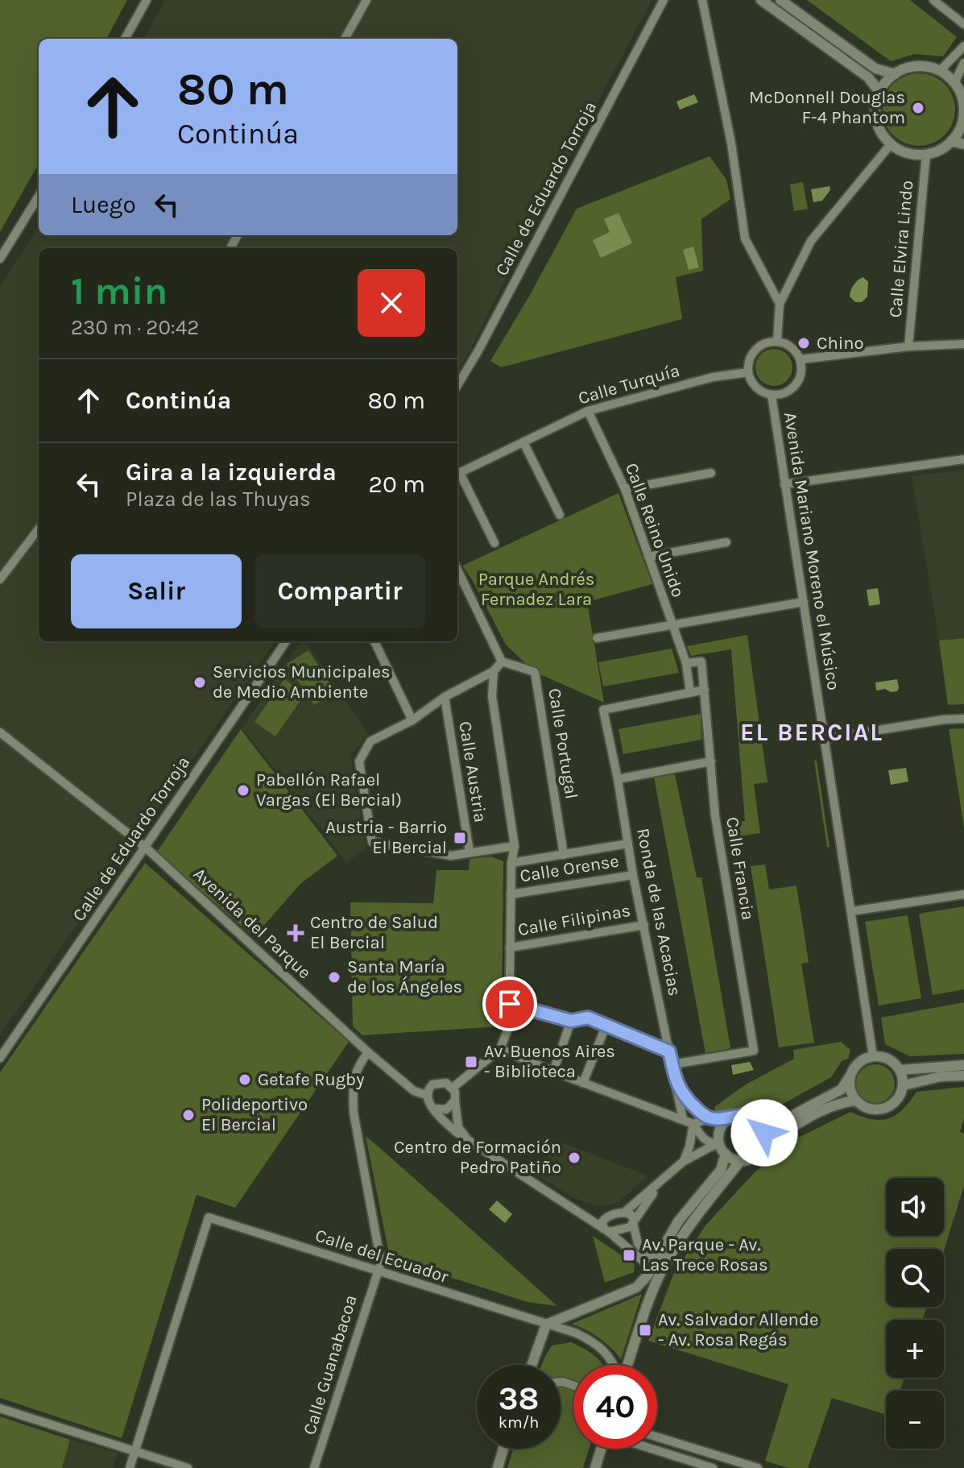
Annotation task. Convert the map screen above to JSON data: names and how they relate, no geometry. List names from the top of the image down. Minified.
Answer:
{"streets":{"street":["Calle de Eduardo Torroja","Calle Elvira Lindo","Calle Turquía","Calle Reino Unido","Avenida Mariano Moreno el Músico","Calle Portugal","Calle Austria","Calle Orense","Calle Francia","Ronda de las Acacias","Calle Filipinas","Avenida del Parque","Calle del Ecuador","Calle Guanabacoa"]},"crossings":[["Calle de Eduardo Torroja","Avenida del Parque"],["Calle Turquía","Calle Reino Unido"],["Calle Turquía","Avenida Mariano Moreno el Músico"],["Calle Reino Unido","Calle Francia"],["Calle Reino Unido","Ronda de las Acacias"],["Calle Orense","Ronda de las Acacias"],["Calle Francia","Ronda de las Acacias"],["Ronda de las Acacias","Calle Filipinas"],["Avenida del Parque","Calle Guanabacoa"],["Calle del Ecuador","Calle Guanabacoa"]],"districts":["EL BERCIAL"],"parks":["Parque Andrés Fernadez Lara"],"places":{"other":["McDonnell Douglas F-4 Phantom","Chino","Servicios Municipales de Medio Ambiente","Pabellón Rafael Vargas (El Bercial)","Santa María de los Ángeles","Getafe Rugby","Polideportivo El Bercial","Centro de Formación Pedro Patiño"],"transit":["Austria - Barrio El Bercial","Av. Buenos Aires - Biblioteca","Av. Parque - Av. Las Trece Rosas","Av. Salvador Allende - Av. Rosa Regás"],"health":["Centro de Salud El Bercial"]},"page":{"turn":["80 m","Continúa"],"then":"Luego","heading":["1 min","230 m · 20:42"],"list":[{"name":"Continúa","value":"80 m"},{"name":"Gira a la izquierda","note":"Plaza de las Thuyas","value":"20 m"}],"buttons":["Salir","Compartir"],"map_buttons":["+","−"],"speed":"38 km/h","limit":"40"}}
